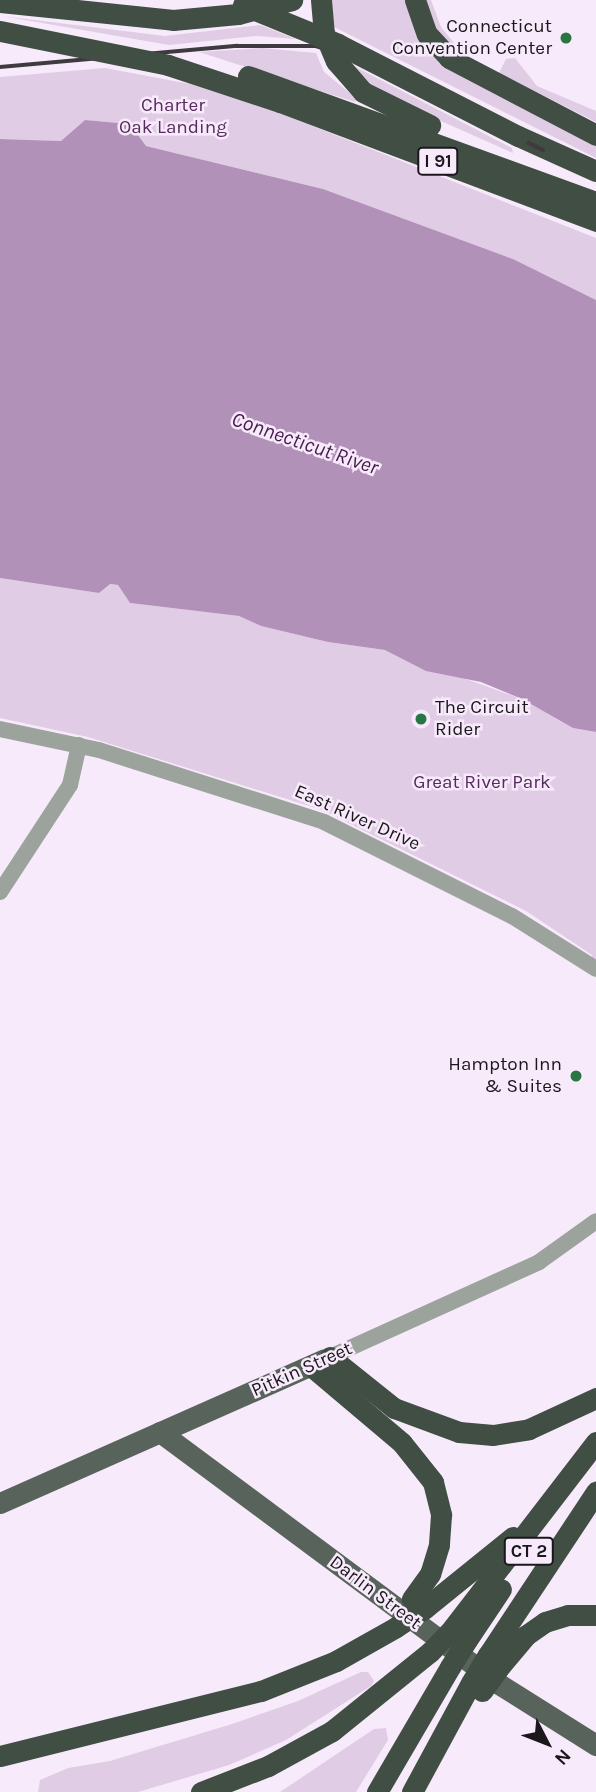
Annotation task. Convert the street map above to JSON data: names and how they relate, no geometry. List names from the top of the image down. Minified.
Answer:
{"streets":{"highway":["I 91","CT 2"],"main road":["Pitkin Street","Darlin Street"],"street":["East River Drive"]},"crossings":[["Pitkin Street","Darlin Street"]],"water":["Connecticut River"],"parks":["Charter Oak Landing","Great River Park"],"places":["Connecticut Convention Center","The Circuit Rider","Hampton Inn & Suites"],"north":"bottom right"}
